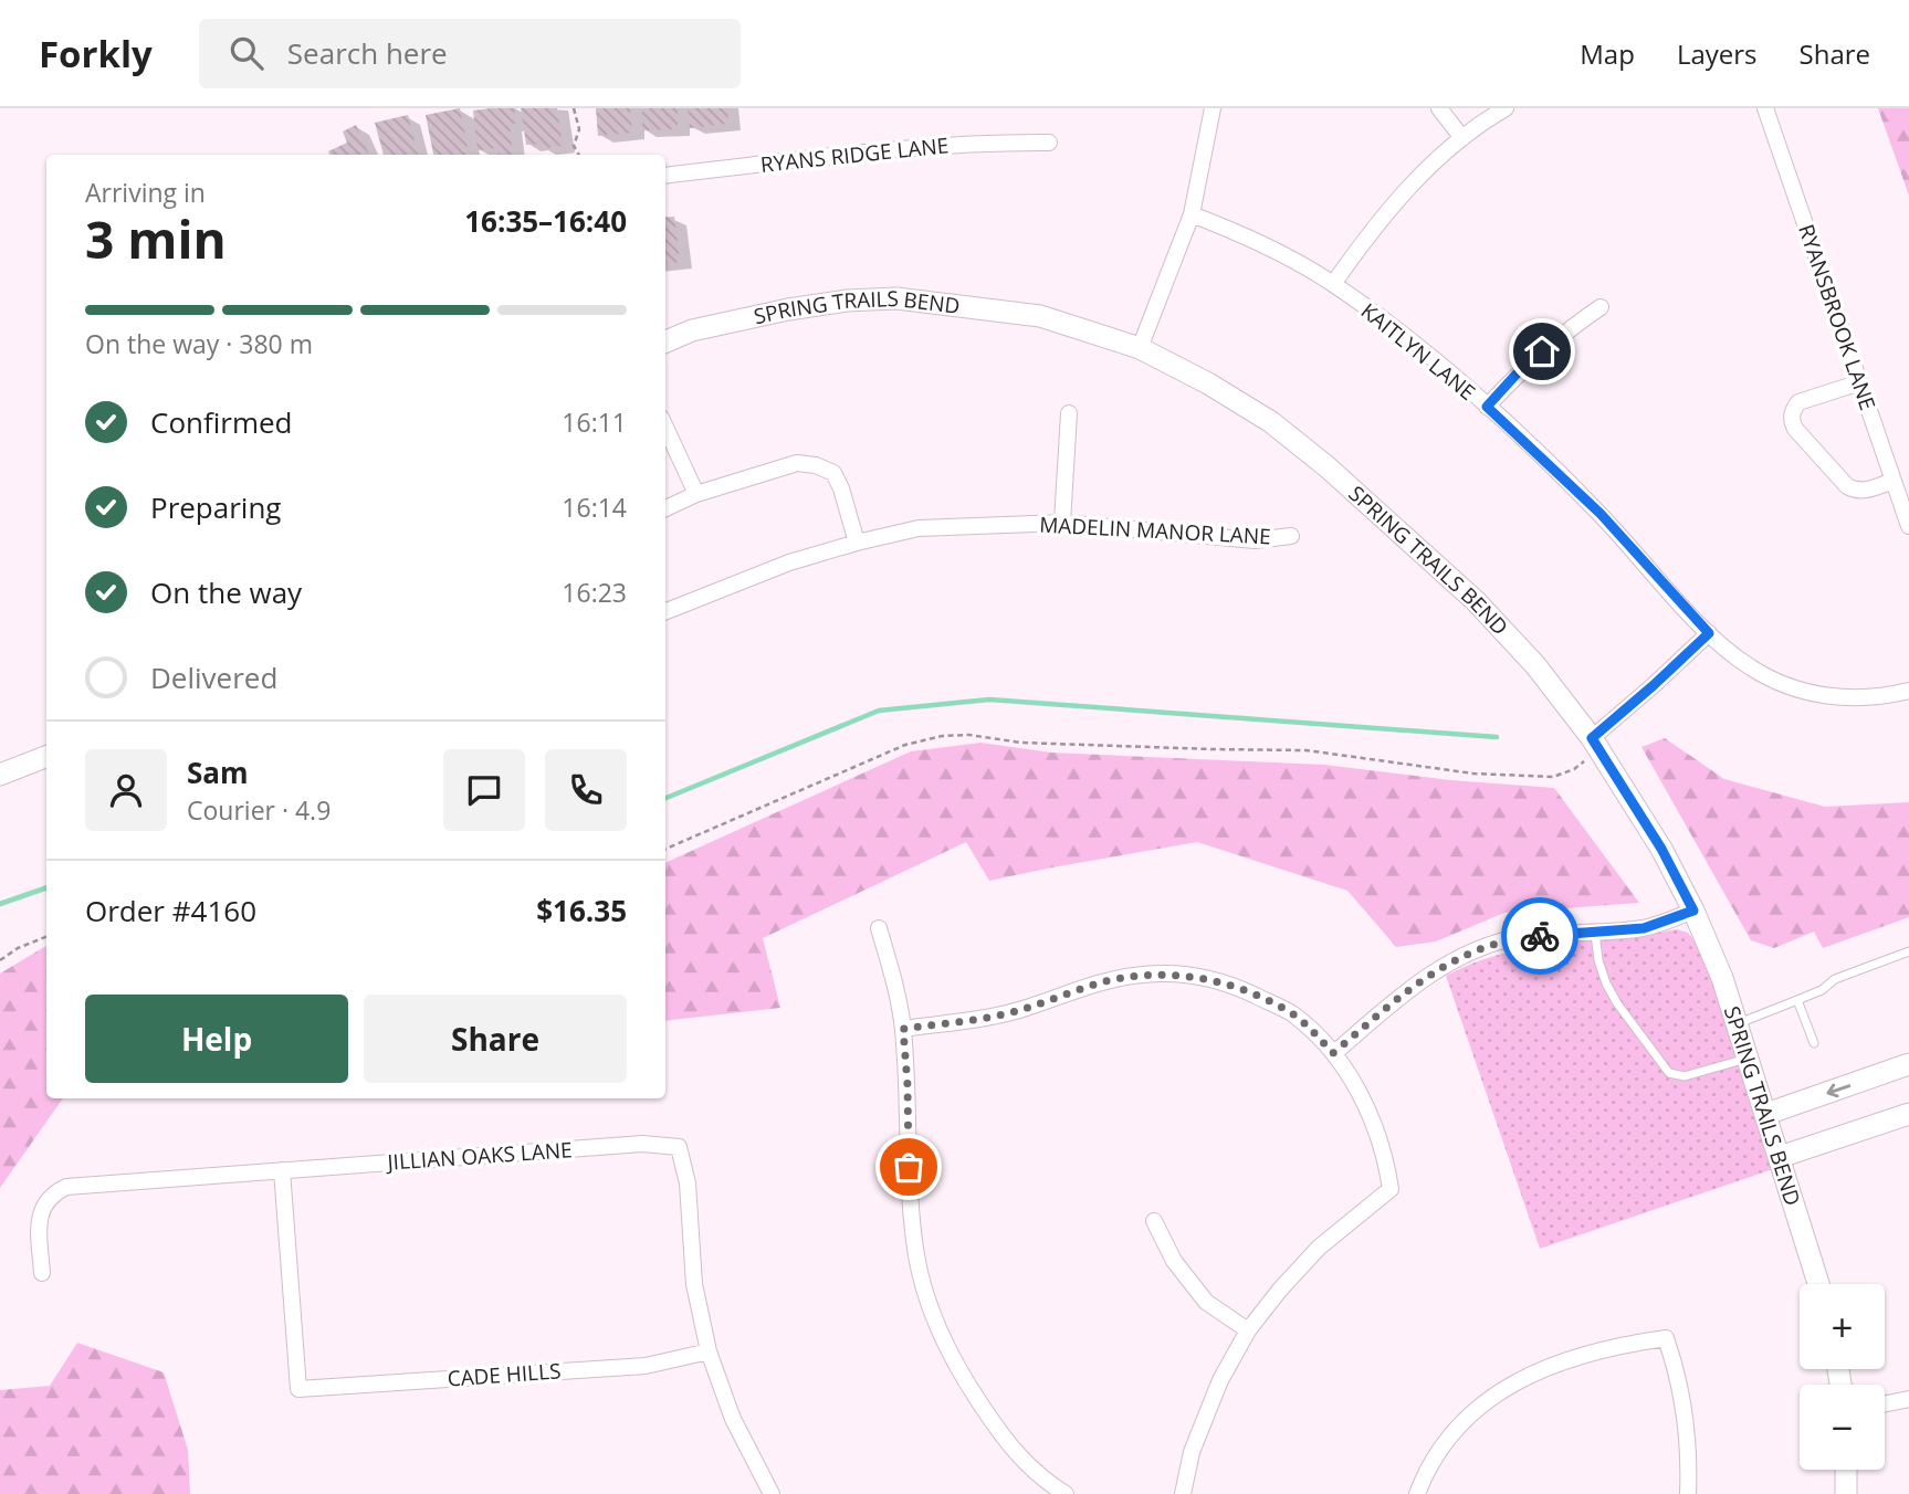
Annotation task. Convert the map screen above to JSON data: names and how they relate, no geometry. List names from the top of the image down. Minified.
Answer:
{"streets":{"street":["RYANS RIDGE LANE","SPRING TRAILS BEND","RYANSBROOK LANE","KAITLYN LANE","MADELIN MANOR LANE","JILLIAN OAKS LANE","CADE HILLS"]},"crossings":[["JILLIAN OAKS LANE","CADE HILLS"]],"page":{"header":"Forkly","search":"Search here","nav":["Map","Layers","Share"],"heading":["3 min","Arriving in","16:35–16:40"],"panel":["Sam","Courier · 4.9","Order #4160","$16.35"],"bar":"On the way · 380 m","list":[["Confirmed","16:11"],["Preparing","16:14"],["On the way","16:23"],"Delivered"],"buttons":["Help","Share"],"map_buttons":["+","−"]}}
